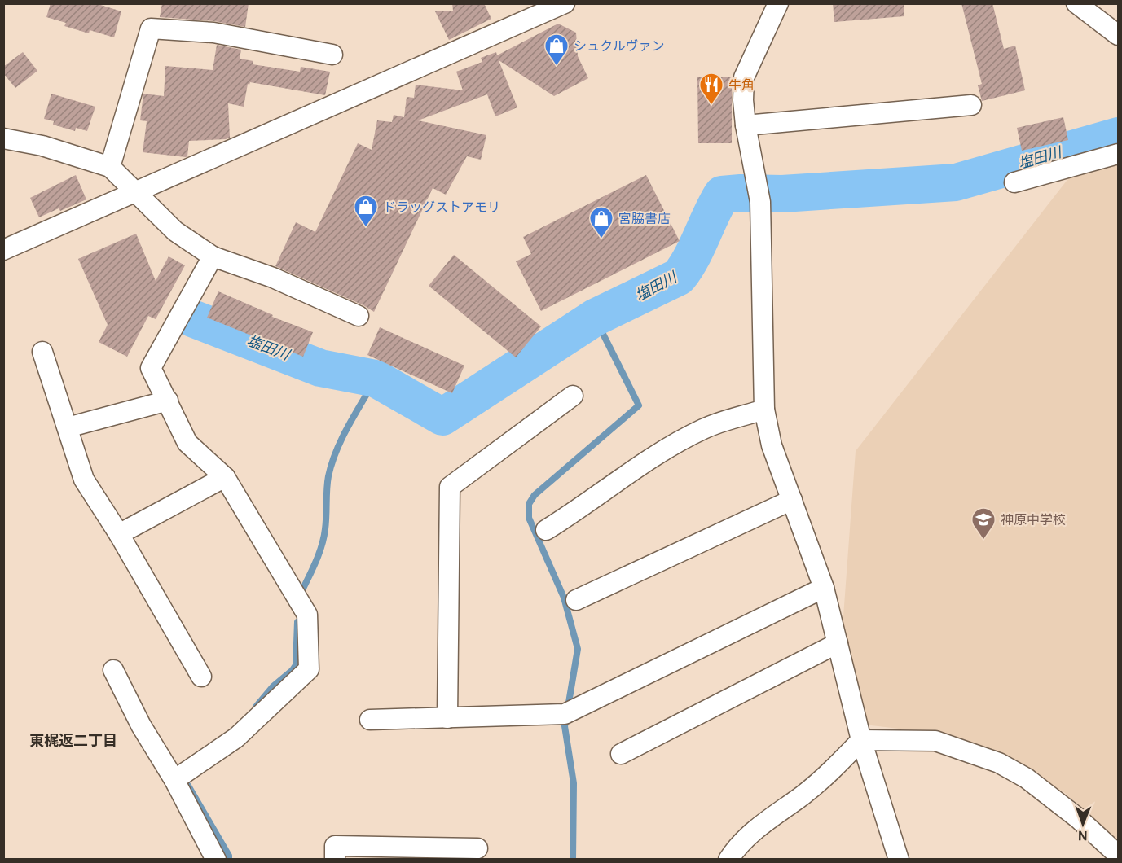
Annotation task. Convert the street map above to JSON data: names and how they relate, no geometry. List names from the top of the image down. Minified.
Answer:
{"districts":["東梶返二丁目"],"water":["塩田川"],"places":{"shop":["シュクルヴァン","ドラッグストアモリ","宮脇書店"],"restaurant":["牛角"],"school or university":["神原中学校"]},"north":"bottom"}
